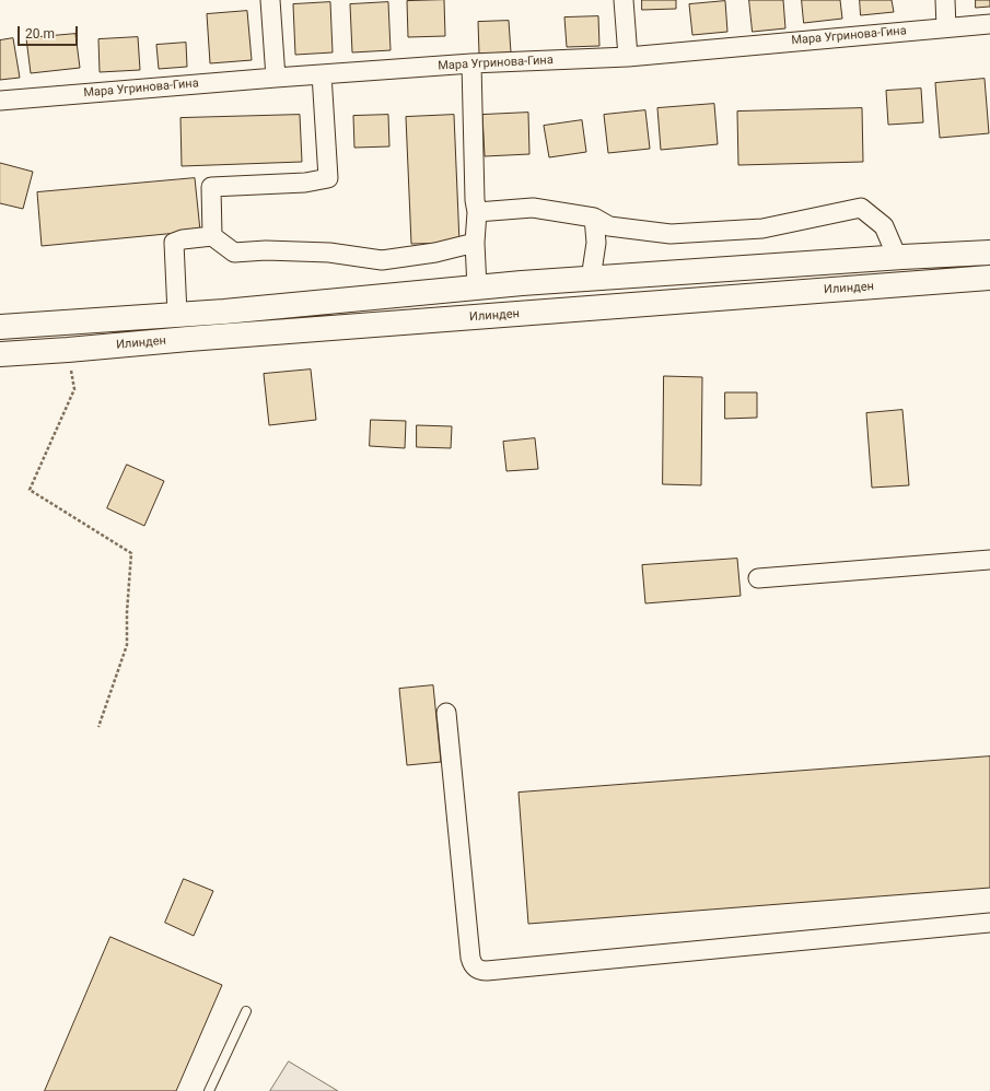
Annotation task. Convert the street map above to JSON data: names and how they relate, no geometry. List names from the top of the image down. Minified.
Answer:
{"streets":{"main road":["Илинден"],"street":["Мара Угринова-Гина"]},"scale_bar":"20 m"}
